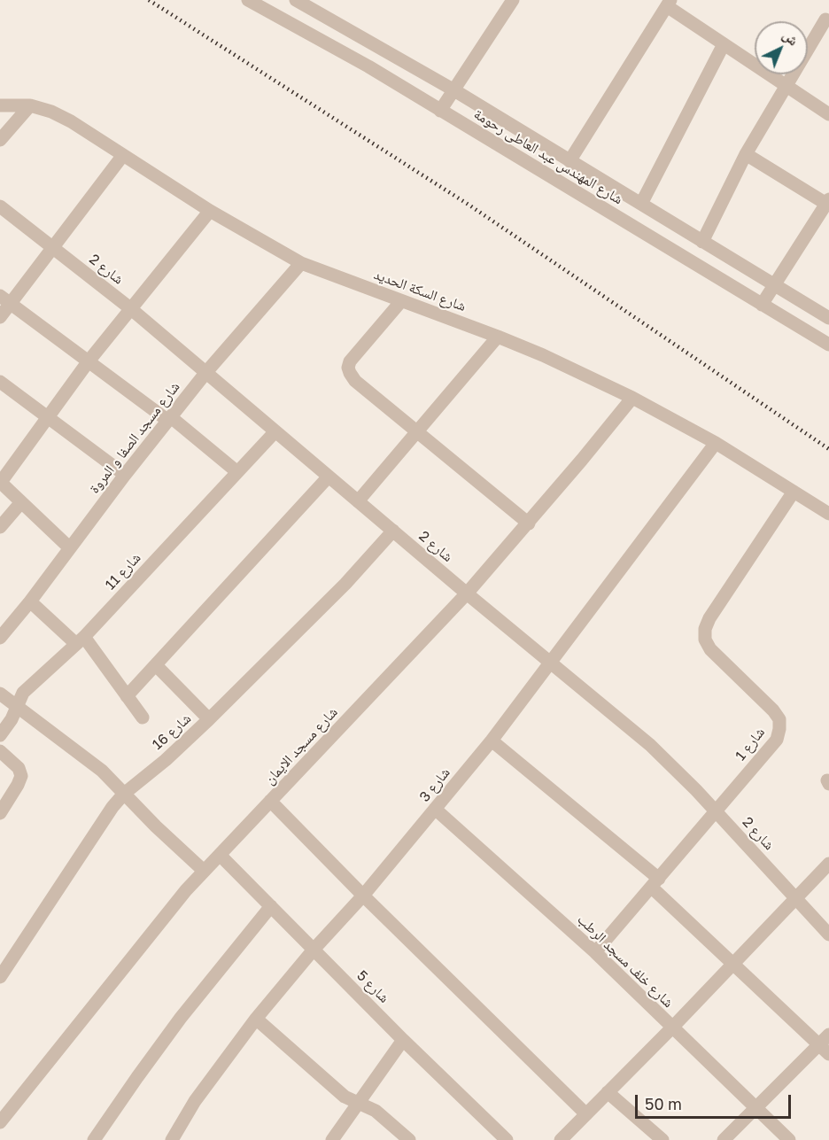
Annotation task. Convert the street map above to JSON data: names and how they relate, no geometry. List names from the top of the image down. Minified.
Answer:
{"streets":{"street":["شارع المهندس عبد العاطى رحومة","شارع 2","شارع السكة الحديد","شارع مسجد الصفا و المروة","شارع 11","شارع 16","شارع 1","شارع مسجد الايمان","شارع 3","شارع خلف مسجد الرطب","شارع 5"]},"crossings":[["شارع 2","شارع مسجد الصفا و المروة"],["شارع 2","شارع 11"],["شارع 2","شارع 16"],["شارع 2","شارع 1"],["شارع 2","شارع مسجد الايمان"],["شارع 2","شارع 3"],["شارع السكة الحديد","شارع مسجد الصفا و المروة"],["شارع السكة الحديد","شارع 1"],["شارع السكة الحديد","شارع مسجد الايمان"],["شارع السكة الحديد","شارع 3"],["شارع 1","شارع خلف مسجد الرطب"],["شارع مسجد الايمان","شارع 5"],["شارع 3","شارع خلف مسجد الرطب"],["شارع 3","شارع 5"]],"scale_bar":"50 m","north":"top right"}
